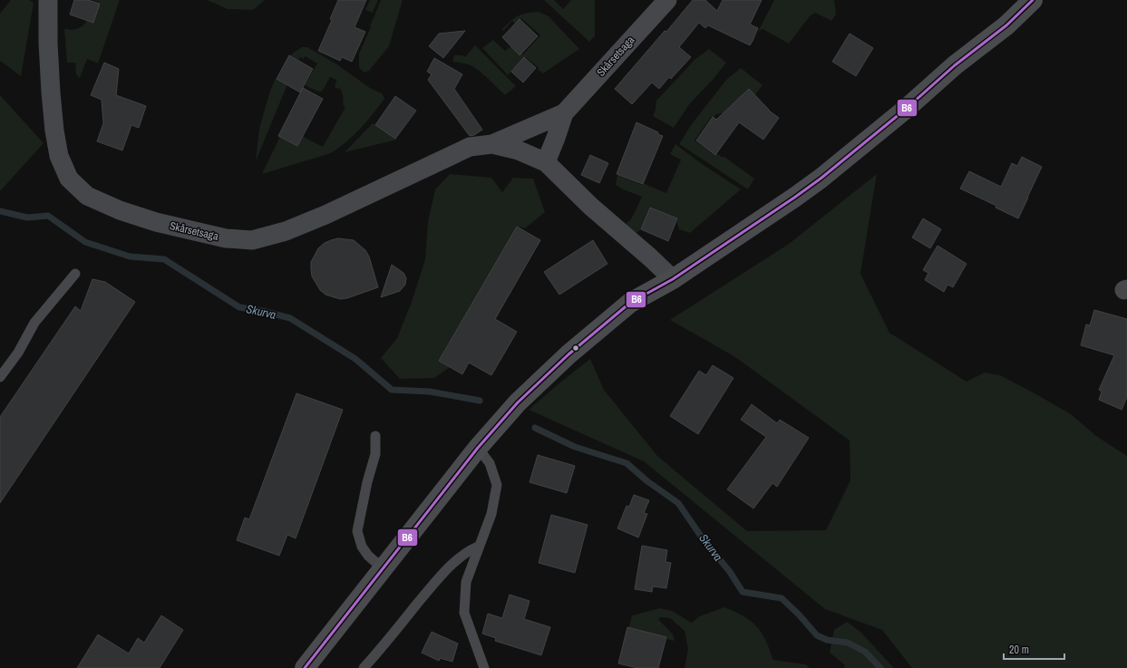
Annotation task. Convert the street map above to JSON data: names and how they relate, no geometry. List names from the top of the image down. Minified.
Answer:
{"streets":{"street":["Skårsetsaga"]},"water":["Skurva"],"lines":["transit line B6"],"scale_bar":"20 m"}
